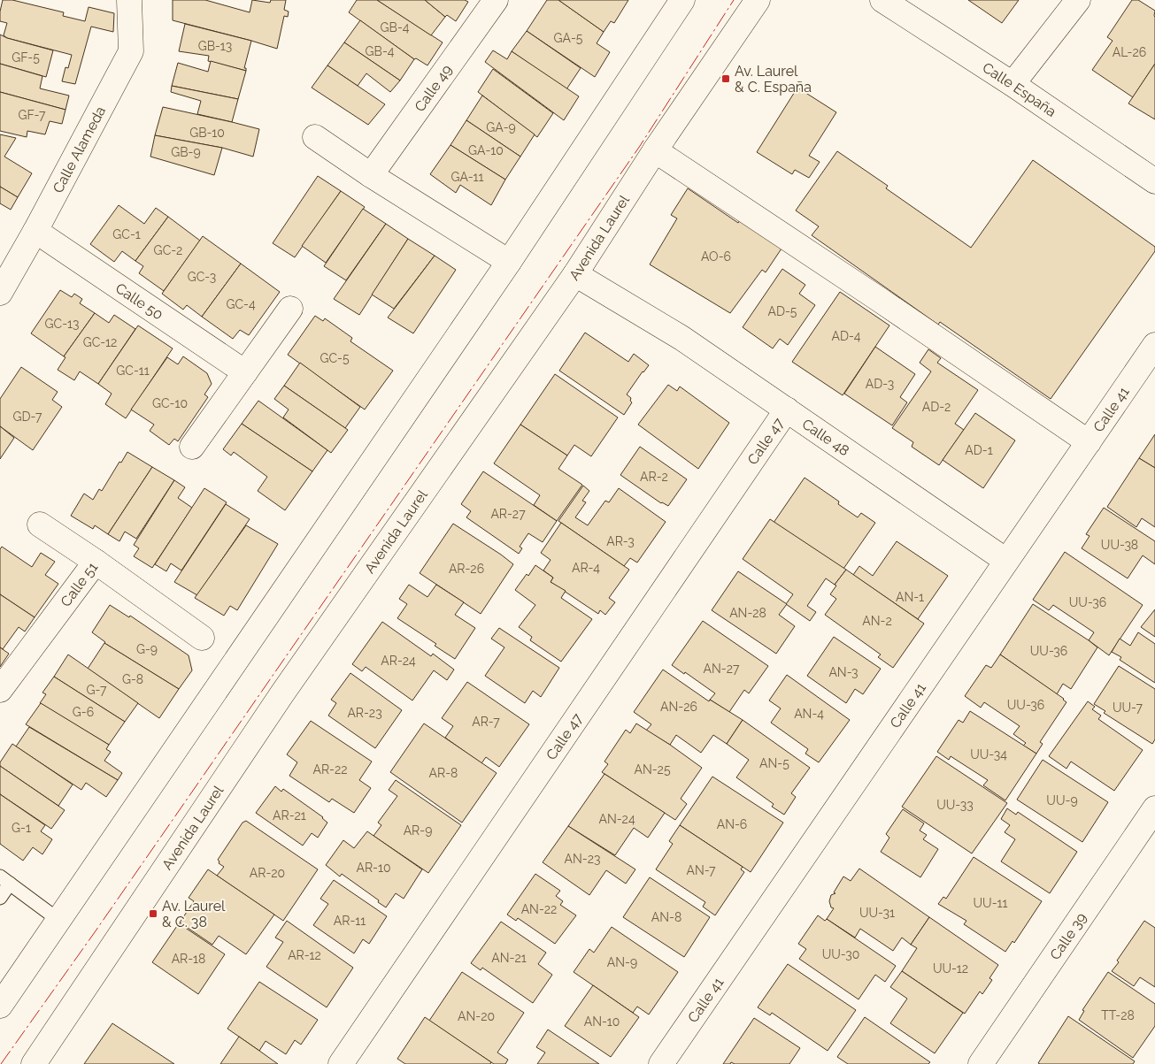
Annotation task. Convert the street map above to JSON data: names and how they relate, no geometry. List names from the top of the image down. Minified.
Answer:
{"streets":{"street":["Calle 49","Calle España","Calle Alameda","Avenida Laurel","Calle 50","Calle 41","Calle 48","Calle 47","Calle 51","Calle 39"]},"crossings":[["Calle Alameda","Calle 50"],["Avenida Laurel","Calle 48"],["Calle 41","Calle 48"],["Calle 48","Calle 47"]],"places":{"transit":["Av. Laurel & C. España","Av. Laurel & C. 38"]},"house_numbers":["GB-4","GA-5","GB-13","GB-4","AL-26","GF-5","GF-7","GA-9","GB-10","GA-10","GB-9","GA-11","GC-1","GC-2","AO-6","GC-3","GC-4","AD-5","GC-13","AD-4","GC-12","GC-5","GC-11","AD-3","GC-10","AD-2","GD-7","AD-1","AR-2","AR-27","AR-3","UU-38","AR-4","AR-26","AN-1","UU-36","AN-28","AN-2","G-9","UU-36","AR-24","AN-27","AN-3","G-8","G-7","UU-36","AN-26","UU-7","G-6","AR-23","AN-4","AR-7","UU-34","AN-5","AR-22","AN-25","AR-8","UU-9","UU-33","AR-21","AN-24","AN-6","G-1","AR-9","AN-23","AR-10","AN-7","AR-20","UU-11","AN-22","UU-31","AN-8","AR-11","UU-30","AR-12","AN-21","AR-18","AN-9","UU-12","TT-28","AN-20","AN-10"]}
